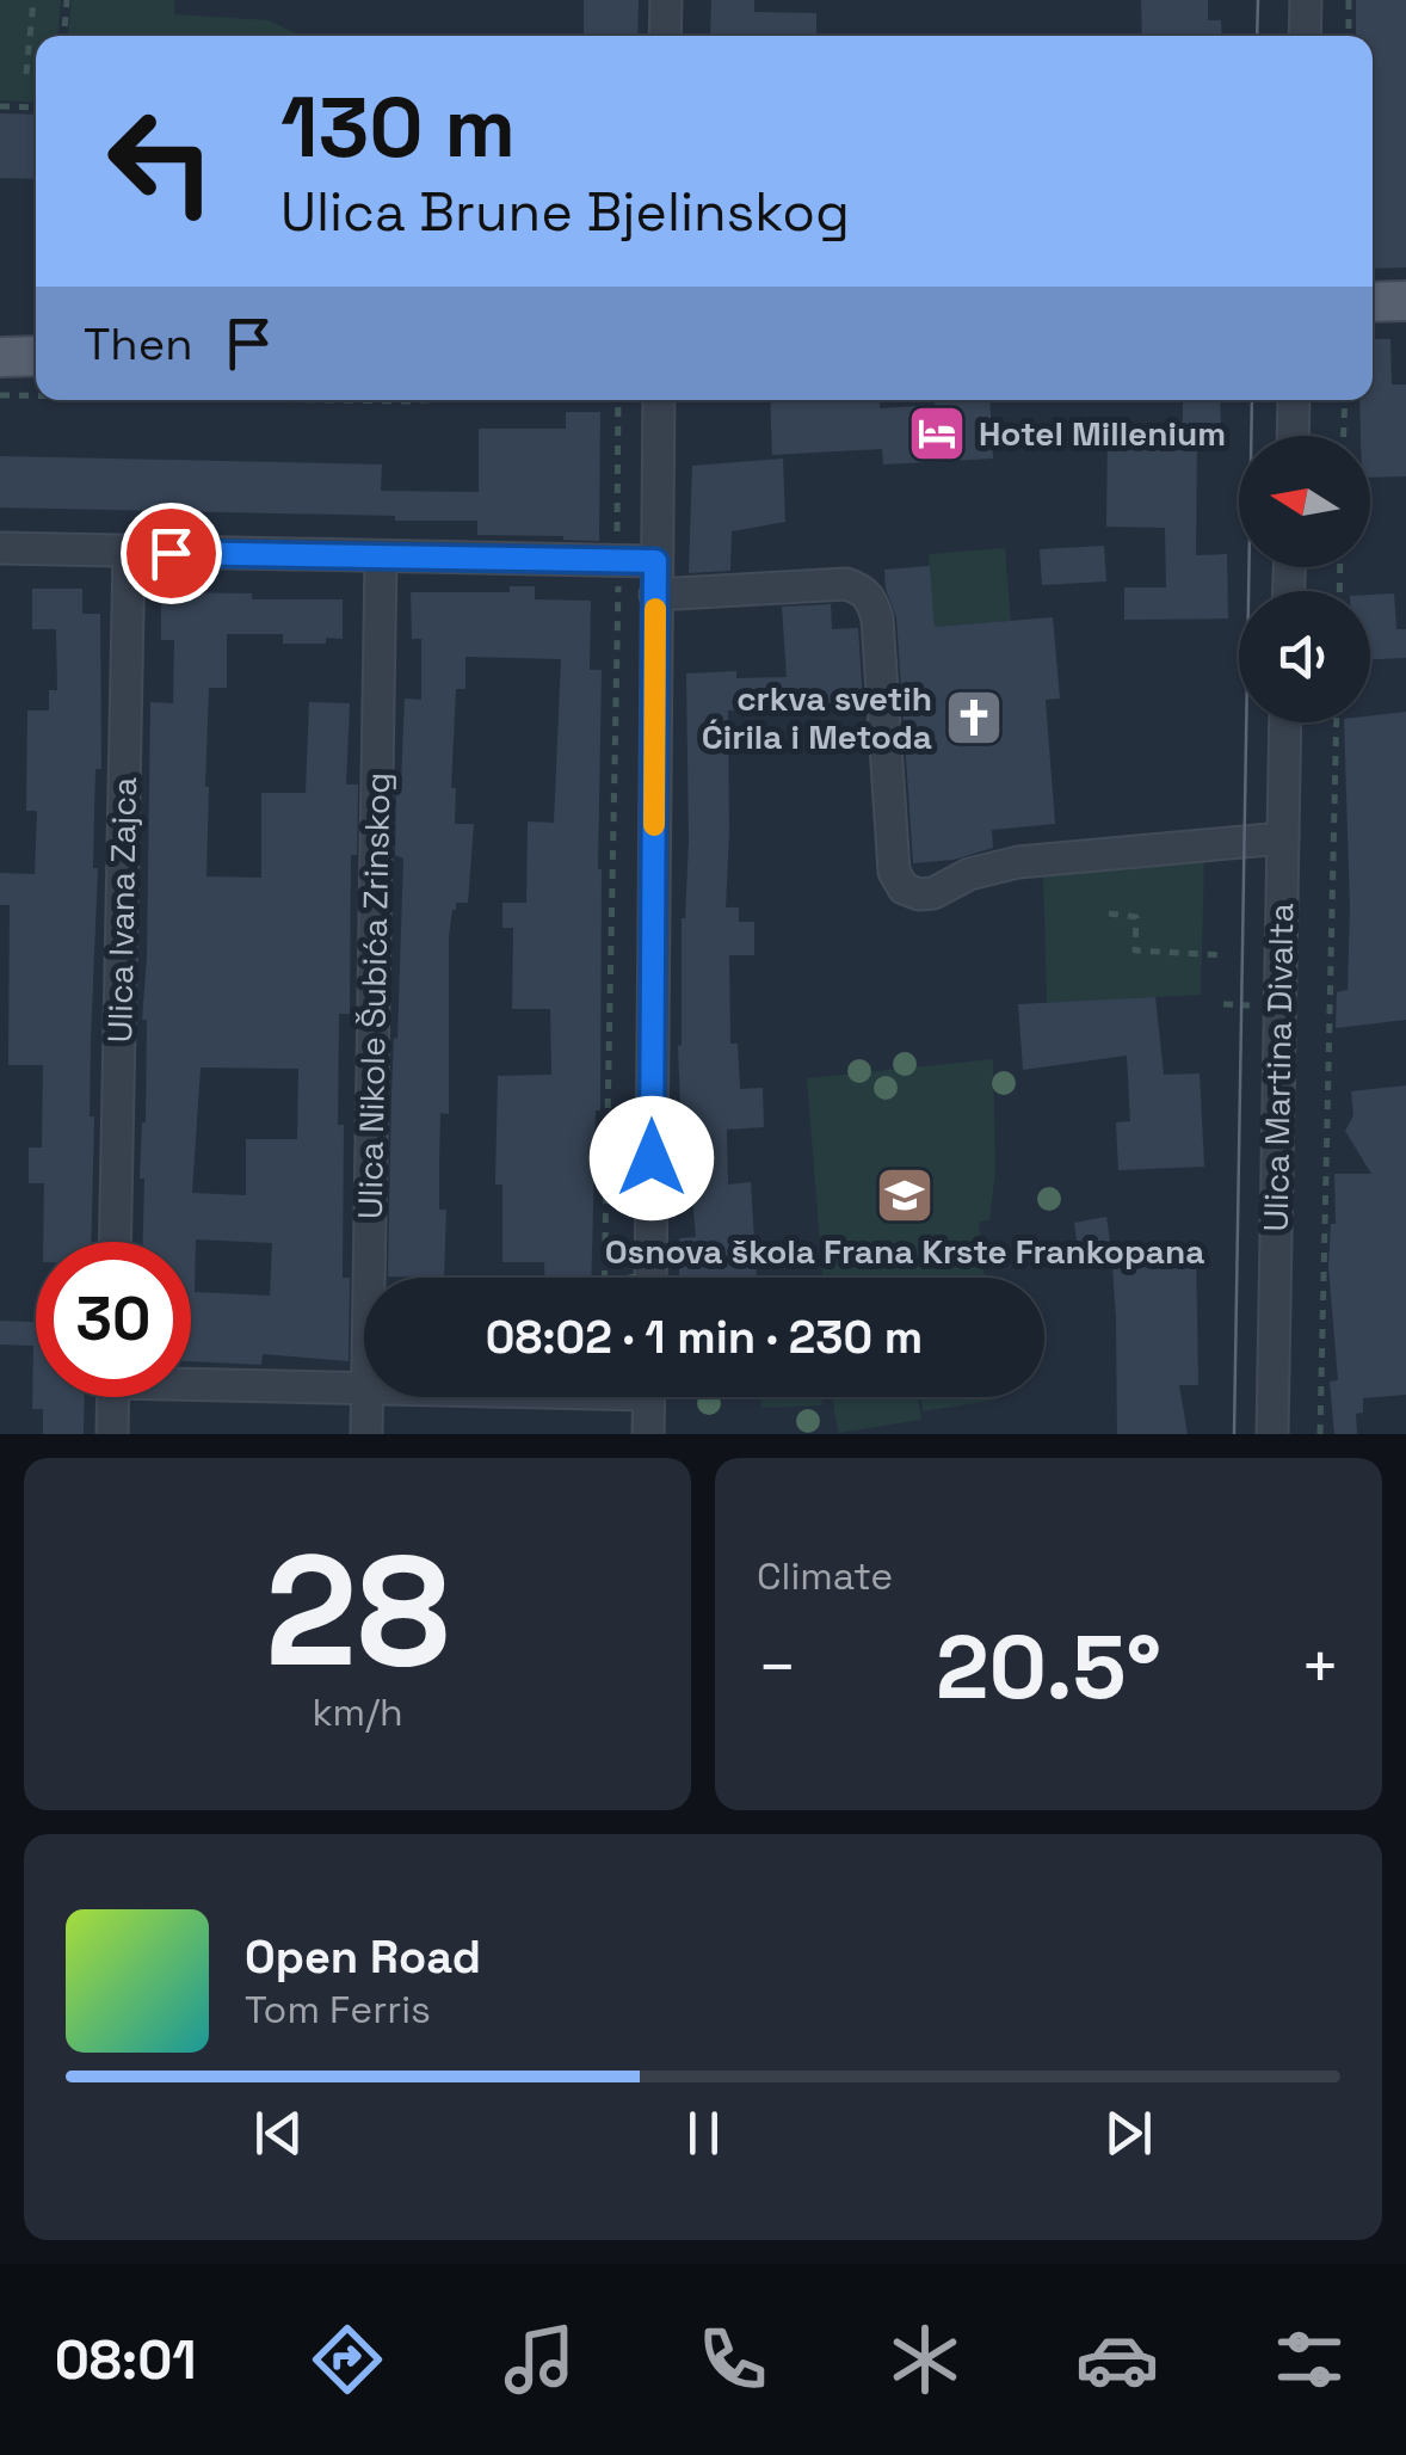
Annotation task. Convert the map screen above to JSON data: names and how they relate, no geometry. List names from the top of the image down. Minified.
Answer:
{"streets":{"street":["Ulica Ivana Zajca","Ulica Nikole Šubića Zrinskog","Ulica Martina Divalta"]},"places":{"hotel":["Hotel Millenium"],"church":["crkva svetih Ćirila i Metoda"],"school or university":["Osnova škola Frana Krste Frankopana"]},"north":"left","page":{"turn":["130 m","Ulica Brune Bjelinskog"],"then":"Then","limit":"30","trip":"08:02 · 1 min · 230 m","tile":[["28","km/h"],"Climate"],"heat":["−","20.5°","+"],"song":["Open Road","Tom Ferris"],"tabs":"08:01"}}
